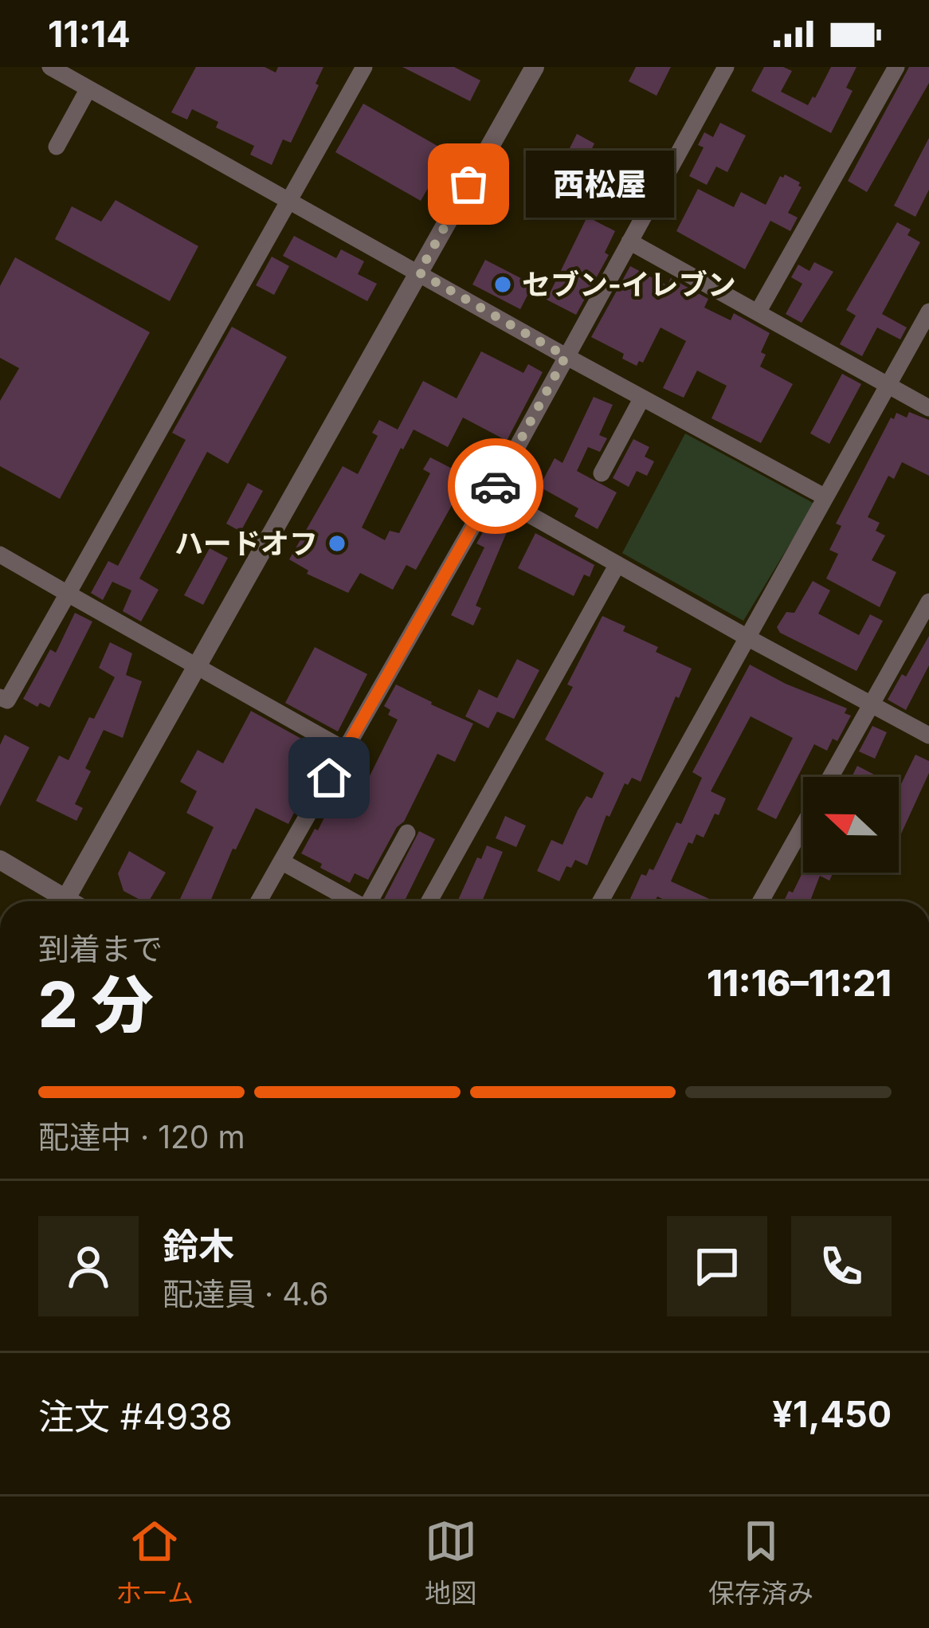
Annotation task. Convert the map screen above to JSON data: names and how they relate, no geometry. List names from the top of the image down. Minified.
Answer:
{"places":["西松屋","セブン-イレブン","ハードオフ"],"north":"left","page":{"status":"11:14","bubble":"西松屋","heading":["2 分","到着まで","11:16–11:21"],"panel":["鈴木","配達員 · 4.6","注文 #4938","¥1,450"],"bar":"配達中 · 120 m","tabs":["ホーム","地図","保存済み"]}}
